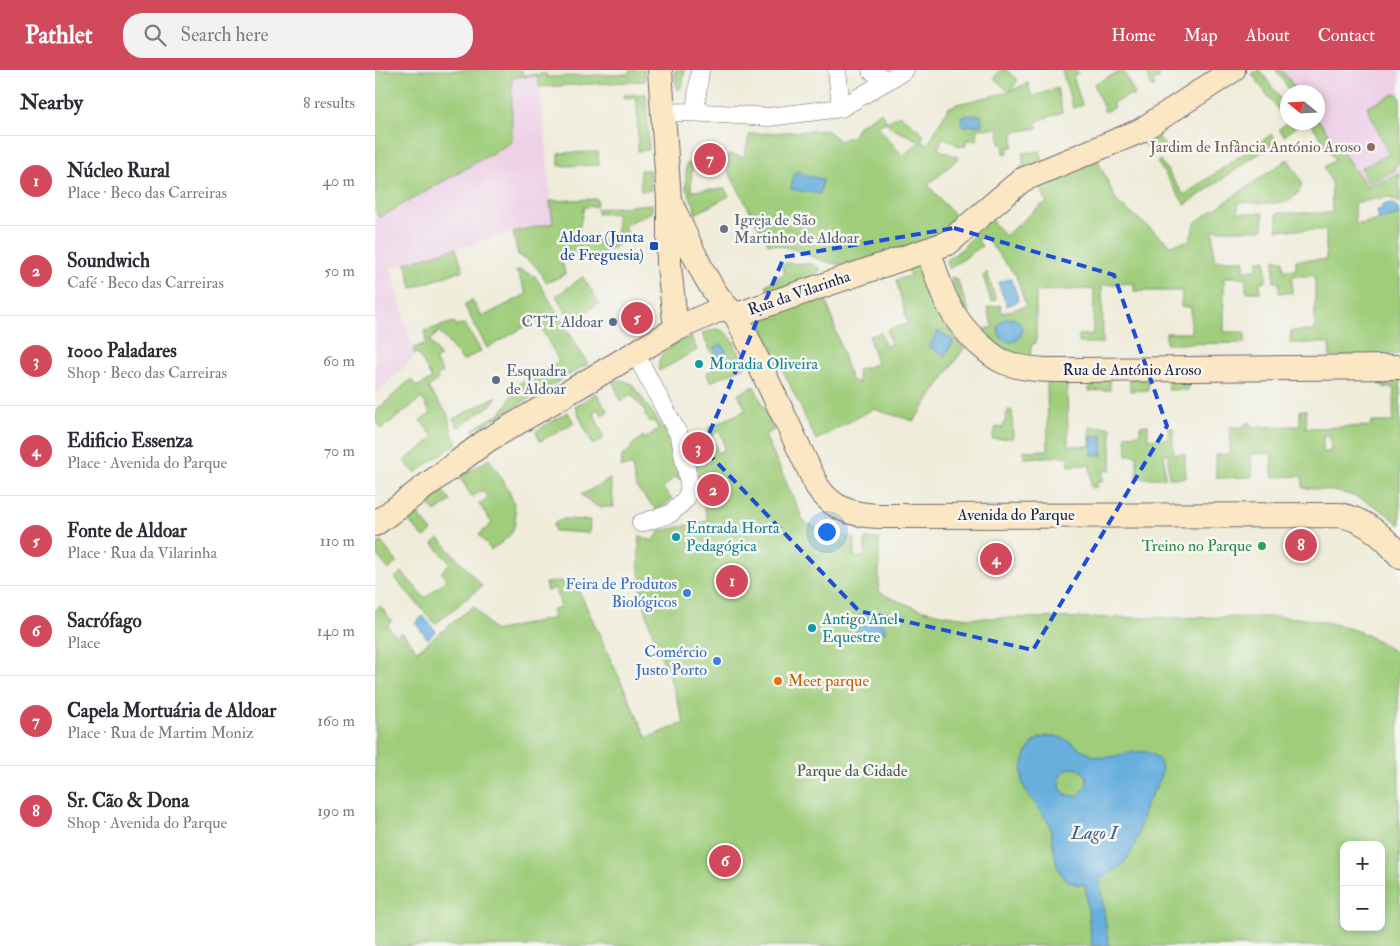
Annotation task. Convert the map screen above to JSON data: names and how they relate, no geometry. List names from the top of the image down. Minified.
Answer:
{"streets":{"street":["Rua da Vilarinha","Rua de António Aroso","Avenida do Parque"]},"crossings":[["Rua da Vilarinha","Rua de António Aroso"],["Rua da Vilarinha","Avenida do Parque"]],"water":["Lago I"],"parks":["Parque da Cidade"],"places":{"other":["Jardim de Infância António Aroso","Igreja de São Martinho de Aldoar","CTT Aldoar","Moradia Oliveira","Esquadra de Aldoar","Entrada Horta Pedagógica","Treino no Parque","Feira de Produtos Biológicos","Antigo Anel Equestre","Comércio Justo Porto","Meet parque"],"transit":["Aldoar (Junta de Freguesia)"]},"north":"left","page":{"header":"Pathlet","search":"Search here","nav":["Home","Map","About","Contact"],"heading":["Nearby","8 results"],"list":[{"mark":"1","name":"Núcleo Rural","note":"Place · Beco das Carreiras","value":"40 m"},{"mark":"2","name":"Soundwich","note":"Café · Beco das Carreiras","value":"50 m"},{"mark":"3","name":"1000 Paladares","note":"Shop · Beco das Carreiras","value":"60 m"},{"mark":"4","name":"Edificio Essenza","note":"Place · Avenida do Parque","value":"70 m"},{"mark":"5","name":"Fonte de Aldoar","note":"Place · Rua da Vilarinha","value":"110 m"},{"mark":"6","name":"Sacrófago","note":"Place","value":"140 m"},{"mark":"7","name":"Capela Mortuária de Aldoar","note":"Place · Rua de Martim Moniz","value":"160 m"},{"mark":"8","name":"Sr. Cão & Dona","note":"Shop · Avenida do Parque","value":"190 m"}],"pins":["7","5","3","2","8","4","1","6"],"map_buttons":["+","−"]}}
